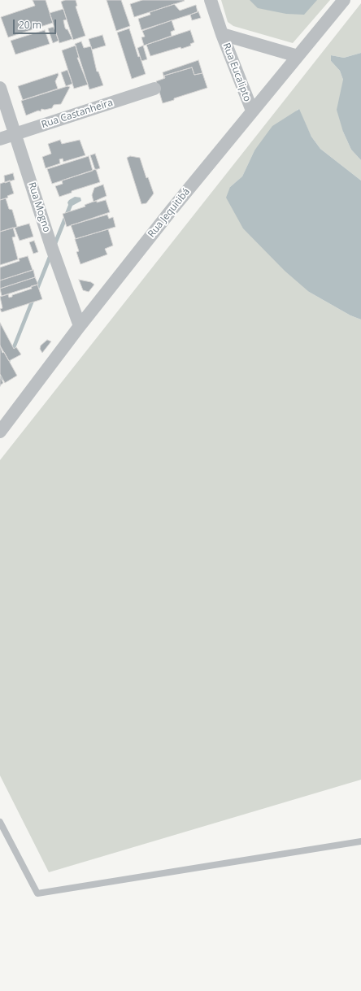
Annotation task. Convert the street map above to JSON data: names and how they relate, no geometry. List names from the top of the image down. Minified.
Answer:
{"streets":{"street":["Rua Eucalipto","Rua Castanheira","Rua Mogno","Rua Jequitibá"]},"crossings":[["Rua Eucalipto","Rua Jequitibá"],["Rua Castanheira","Rua Mogno"],["Rua Mogno","Rua Jequitibá"]],"scale_bar":"20 m"}
